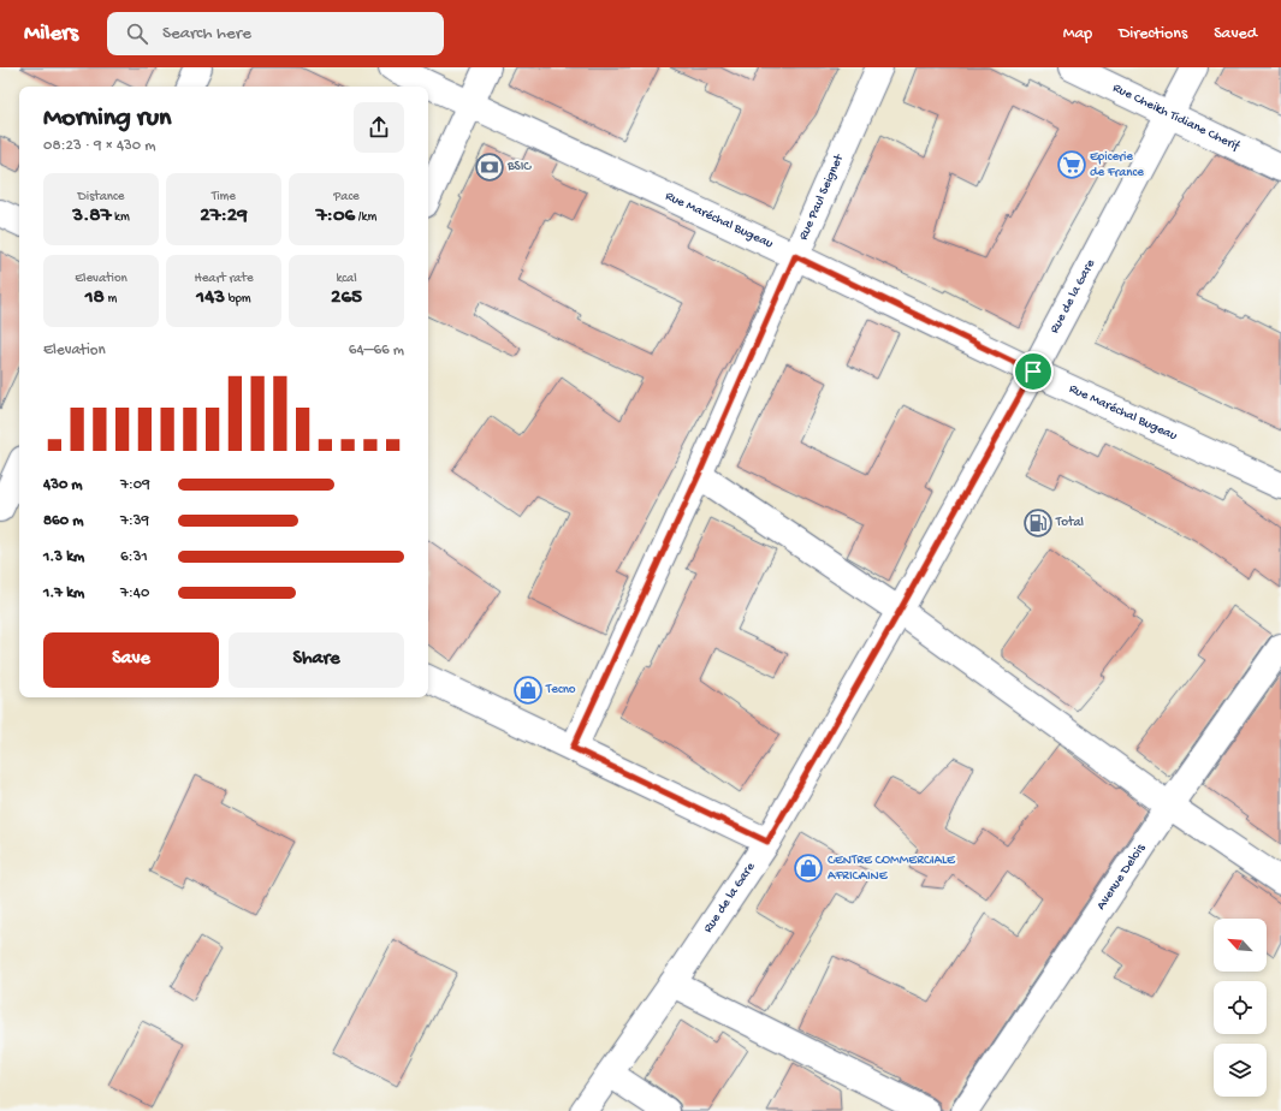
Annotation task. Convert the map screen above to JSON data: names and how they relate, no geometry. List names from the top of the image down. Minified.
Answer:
{"streets":{"street":["Rue Cheikh Tidiane Cherif","Rue Paul Seignet","Rue Maréchal Bugeau","Rue de la Gare","Avenue Delois"]},"crossings":[["Rue Cheikh Tidiane Cherif","Rue de la Gare"],["Rue Paul Seignet","Rue Maréchal Bugeau"],["Rue Maréchal Bugeau","Rue de la Gare"]],"places":{"supermarket":["Epicerie de France"],"bank":["BSIC"],"fuel station":["Total"],"shop":["Tecno","CENTRE COMMERCIALE AFRICAINE"]},"north":"top left","page":{"header":"Milers","search":"Search here","nav":["Map","Directions","Saved"],"heading":["Morning run","08:23 · 9 × 430 m"],"stats":[["Distance","3.87 km"],["Time","27:29"],["Pace","7:06 /km"],["Elevation","18 m"],["Heart rate","143 bpm"],["kcal","265"]],"chart":["Elevation","64–66 m"],"list":[{"name":"430 m","note":"7:09"},{"name":"860 m","note":"7:39"},{"name":"1.3 km","note":"6:31"},{"name":"1.7 km","note":"7:40"}],"buttons":["Save","Share"]}}
